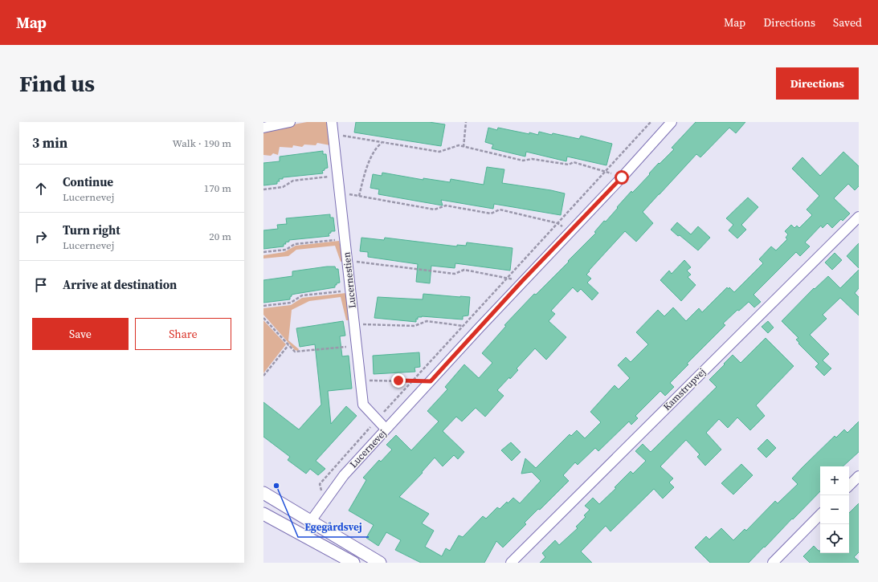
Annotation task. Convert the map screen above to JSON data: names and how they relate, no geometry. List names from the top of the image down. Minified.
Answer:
{"streets":{"street":["Lucernestien","Kamstrupvej","Lucernevej"]},"crossings":[["Lucernestien","Lucernevej"]],"places":["Egegårdsvej"],"page":{"header":"Map","nav":["Map","Directions","Saved"],"buttons":["Directions",["Save","Share"]],"title":"Find us","heading":["3 min","Walk · 190 m"],"list":[["Continue","Lucernevej","170 m"],["Turn right","Lucernevej","20 m"],"Arrive at destination"],"map_buttons":["+","−"]}}
